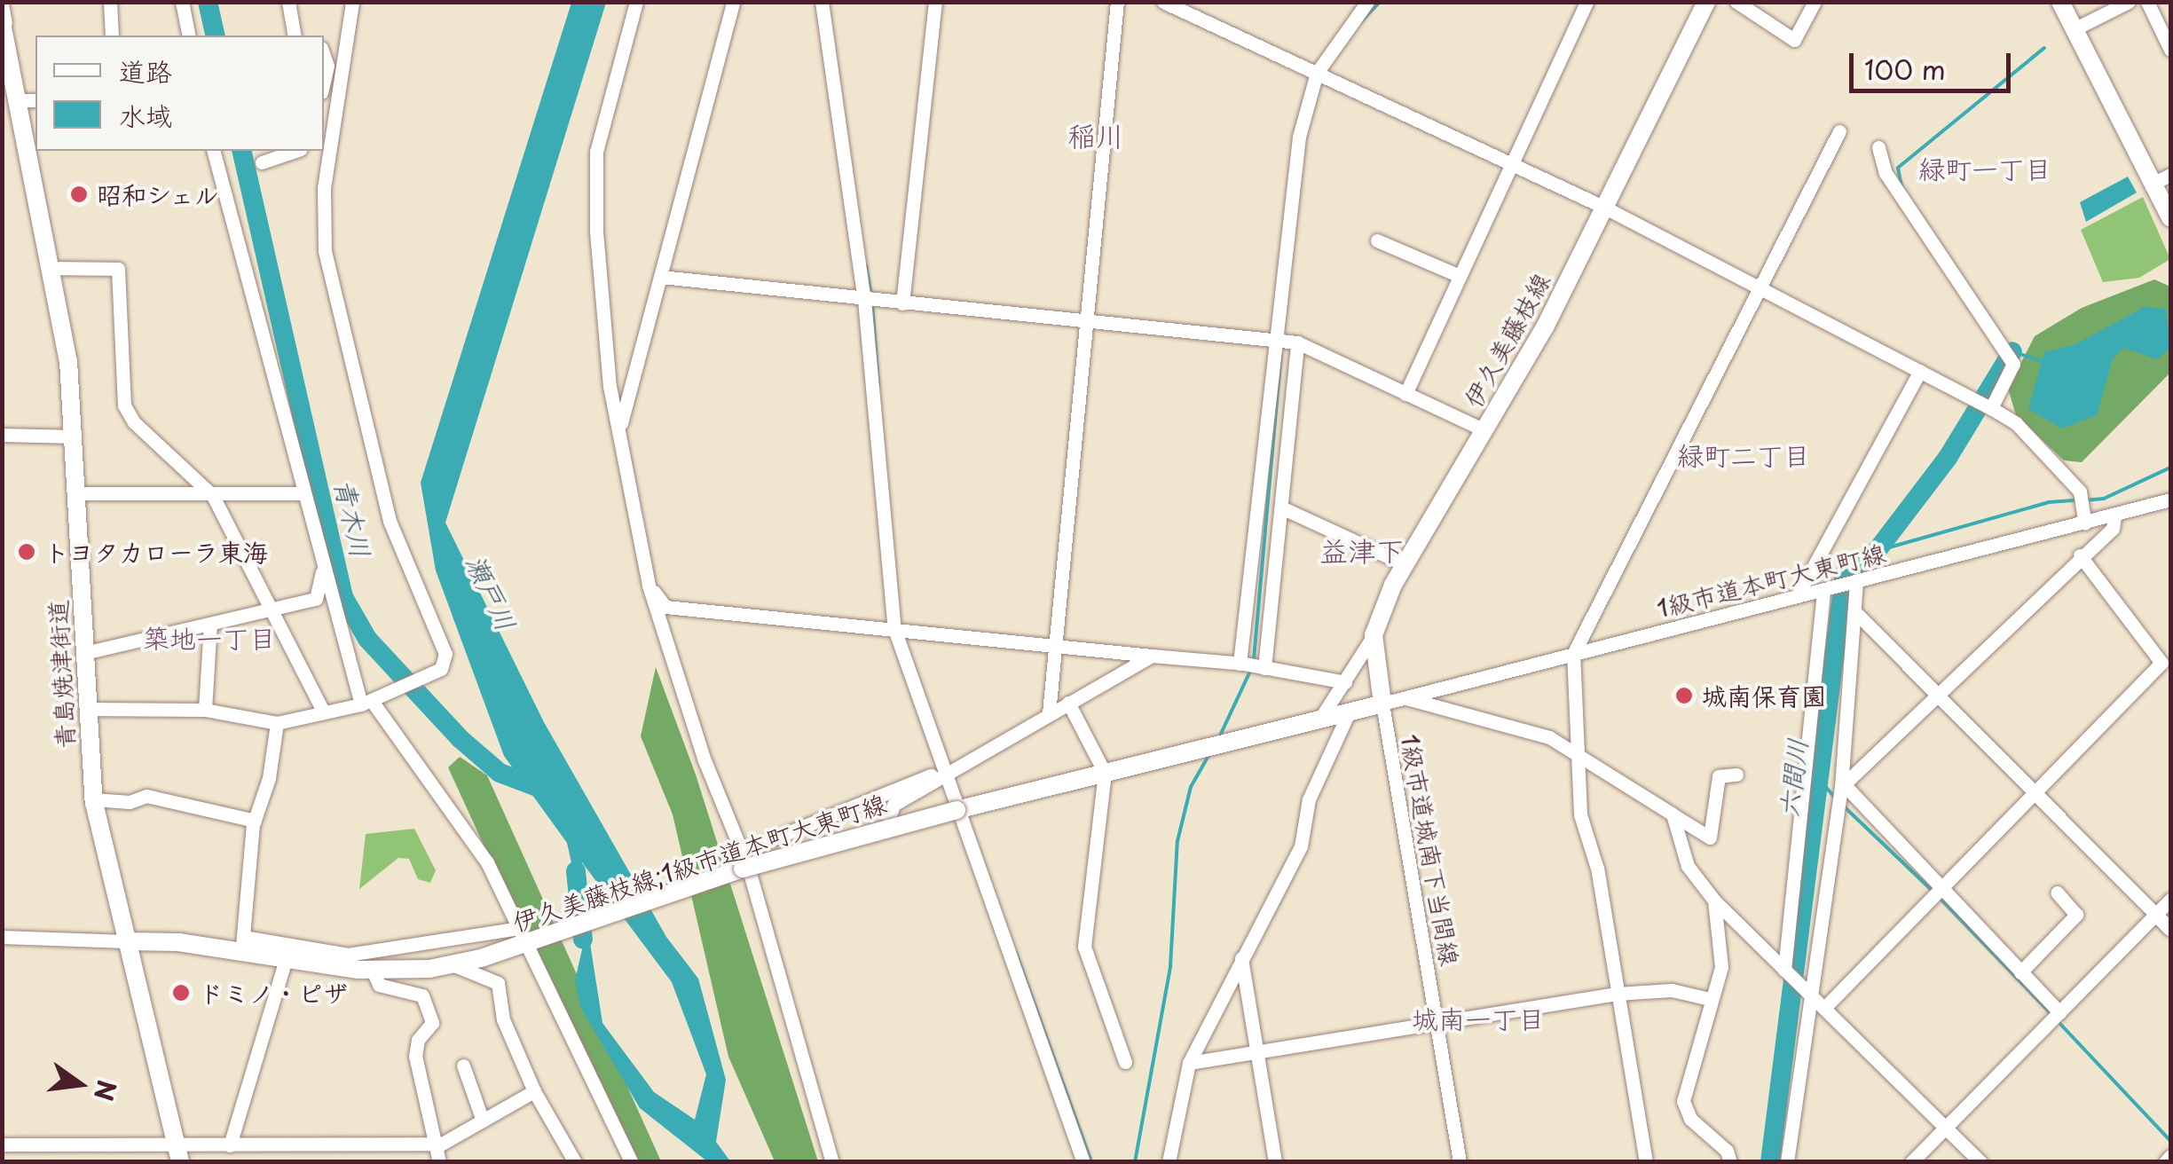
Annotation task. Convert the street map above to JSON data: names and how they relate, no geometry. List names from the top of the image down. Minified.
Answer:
{"streets":{"main road":["伊久美藤枝線","青島焼津街道","伊久美藤枝線;1級市道本町大東町線"],"street":["1級市道本町大東町線","1級市道城南下当間線"]},"crossings":[["1級市道本町大東町線","1級市道城南下当間線"],["1級市道本町大東町線","伊久美藤枝線;1級市道本町大東町線"],["青島焼津街道","伊久美藤枝線;1級市道本町大東町線"],["1級市道城南下当間線","伊久美藤枝線;1級市道本町大東町線"]],"districts":["稲川","緑町一丁目","緑町二丁目","益津下","築地一丁目","城南一丁目"],"water":["青木川","瀬戸川","六間川"],"places":["昭和シェル","トヨタカローラ東海","城南保育園","ドミノ・ピザ"],"legend":["道路","水域"],"scale_bar":"100 m","north":"right"}
